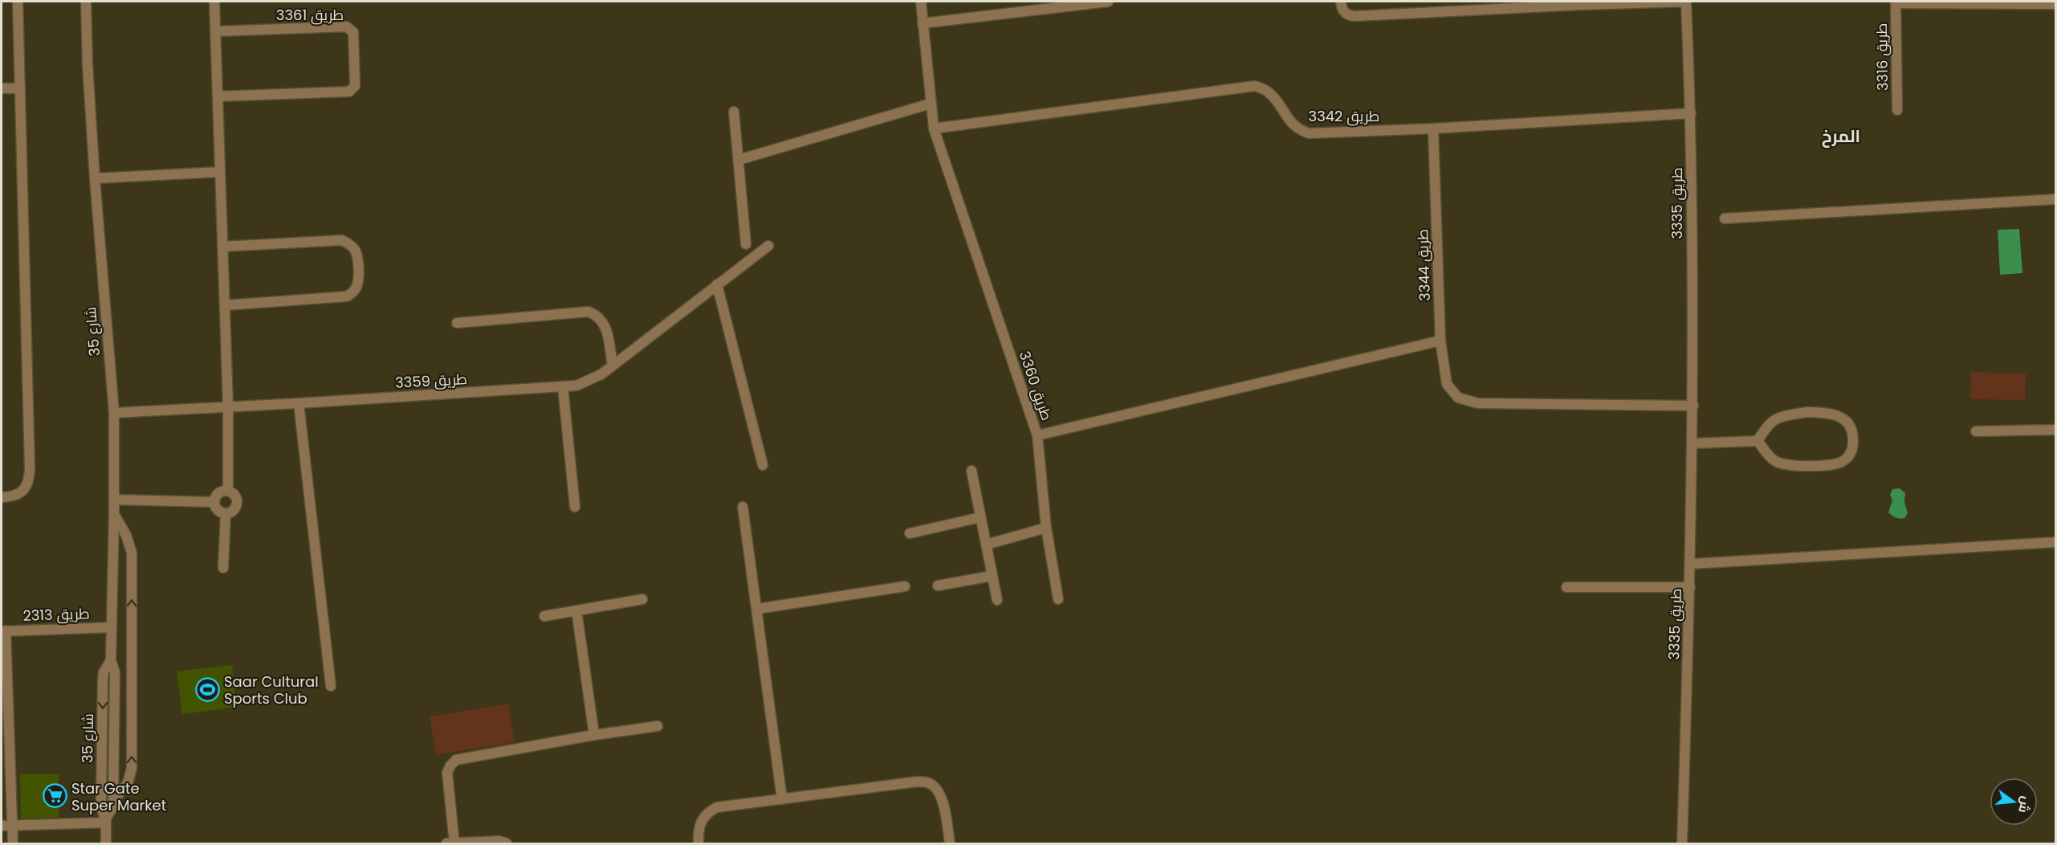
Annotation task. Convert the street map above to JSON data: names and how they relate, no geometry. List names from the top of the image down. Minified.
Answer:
{"streets":{"street":["طريق 3361","طريق 3316","طريق 3342","طريق 3335","طريق 3344","شارع 35","طريق 3359","طريق 3360","طريق 2313"]},"crossings":[["طريق 3342","طريق 3335"],["طريق 3342","طريق 3344"],["طريق 3342","طريق 3360"],["طريق 3335","طريق 3344"],["طريق 3344","طريق 3360"],["شارع 35","طريق 3359"],["شارع 35","طريق 2313"]],"districts":["المرخ"],"places":{"sports":["Saar Cultural Sports Club"],"supermarket":["Star Gate Super Market"]},"north":"right"}
